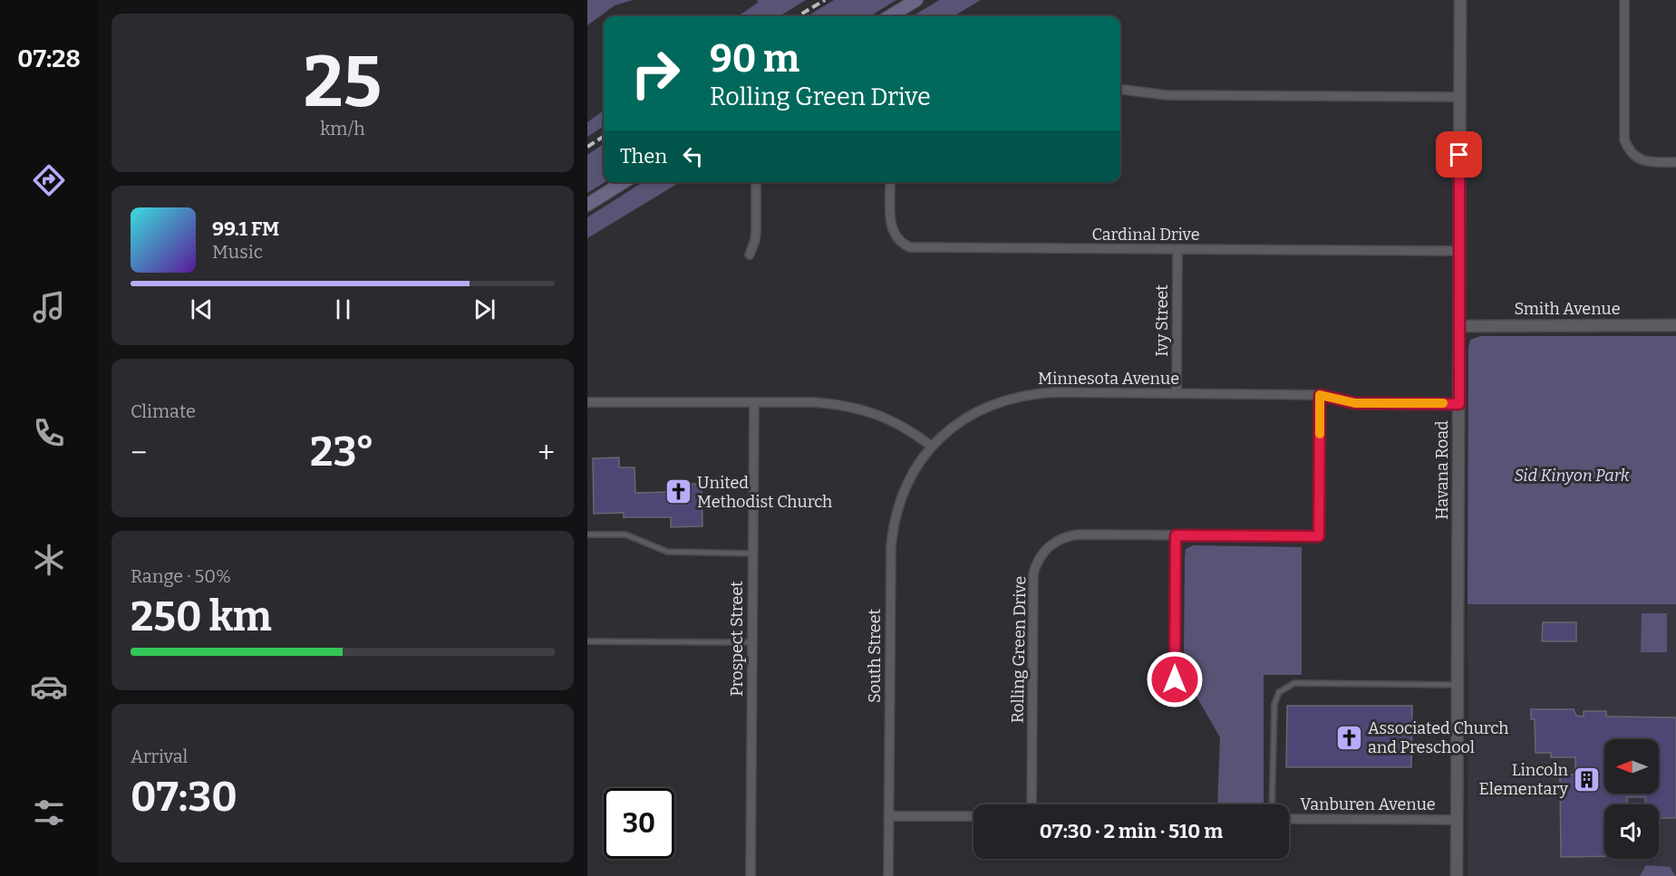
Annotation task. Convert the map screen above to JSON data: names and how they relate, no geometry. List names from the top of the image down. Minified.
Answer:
{"streets":{"street":["Cardinal Drive","Smith Avenue","Ivy Street","Minnesota Avenue","Havana Road","Prospect Street","Rolling Green Drive","South Street","Vanburen Avenue"]},"crossings":[["Cardinal Drive","Ivy Street"],["Cardinal Drive","Havana Road"],["Smith Avenue","Havana Road"],["Ivy Street","Minnesota Avenue"],["Minnesota Avenue","Havana Road"],["Minnesota Avenue","Rolling Green Drive"],["Minnesota Avenue","South Street"],["Havana Road","Vanburen Avenue"]],"parks":["Sid Kinyon Park"],"places":{"church":["United Methodist Church","Associated Church and Preschool"],"building":["Lincoln Elementary"]},"north":"left","page":{"tabs":"07:28","tile":[["25","km/h"],"Climate",["Range · 50%","250 km"],["Arrival","07:30"]],"turn":["90 m","Rolling Green Drive"],"then":"Then","song":["99.1 FM","Music"],"heat":["−","23°","+"],"limit":"30","trip":"07:30 · 2 min · 510 m"}}
